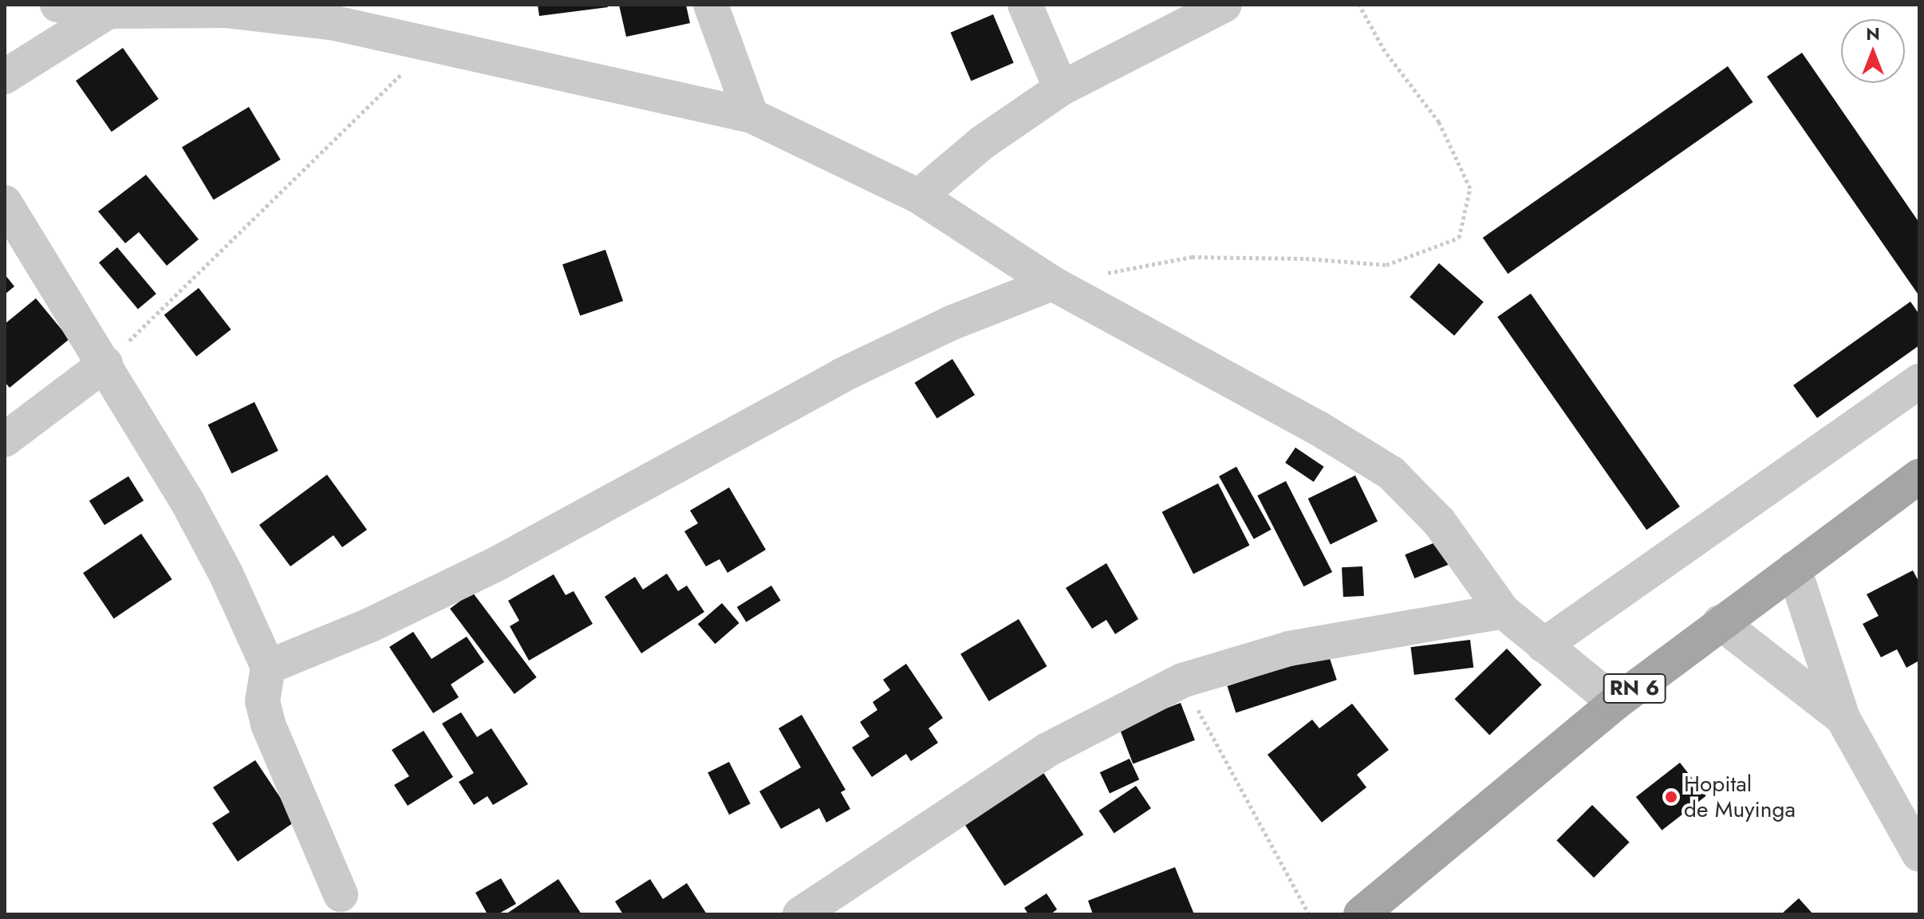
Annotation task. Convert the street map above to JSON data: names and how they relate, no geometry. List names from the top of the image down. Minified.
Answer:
{"streets":{"main road":["RN 6"]},"places":["Hopital de Muyinga"],"north":"top"}
